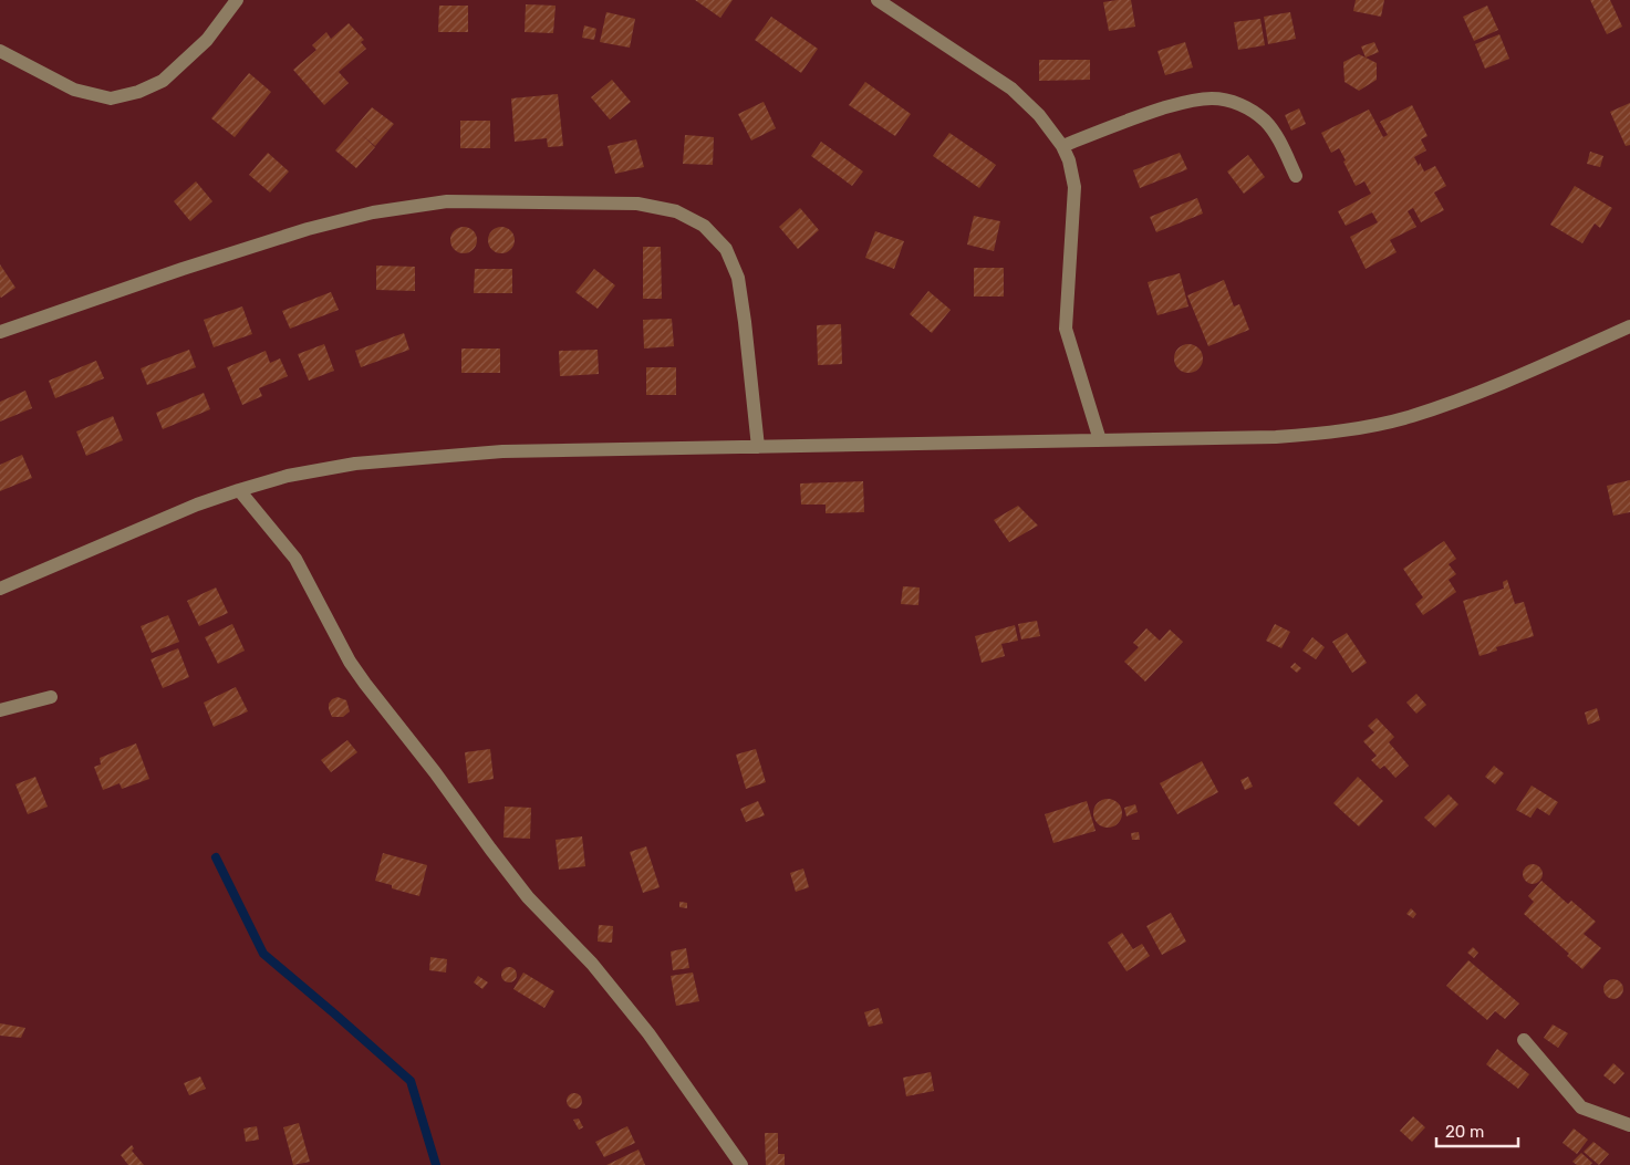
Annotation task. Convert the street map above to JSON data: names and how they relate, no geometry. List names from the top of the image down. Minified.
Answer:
{"scale_bar":"20 m"}
